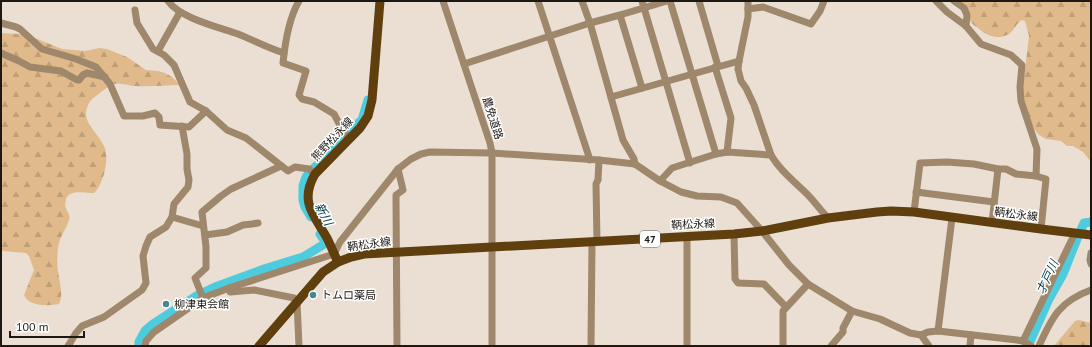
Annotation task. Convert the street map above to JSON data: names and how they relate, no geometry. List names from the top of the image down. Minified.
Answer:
{"streets":{"main road":["熊野松永線","鞆松永線","47"],"street":["農免道路"]},"crossings":[["農免道路","鞆松永線"],["熊野松永線","鞆松永線"]],"water":["新川","才戸川"],"places":["トムロ薬局","柳津東会館"],"scale_bar":"100 m"}
